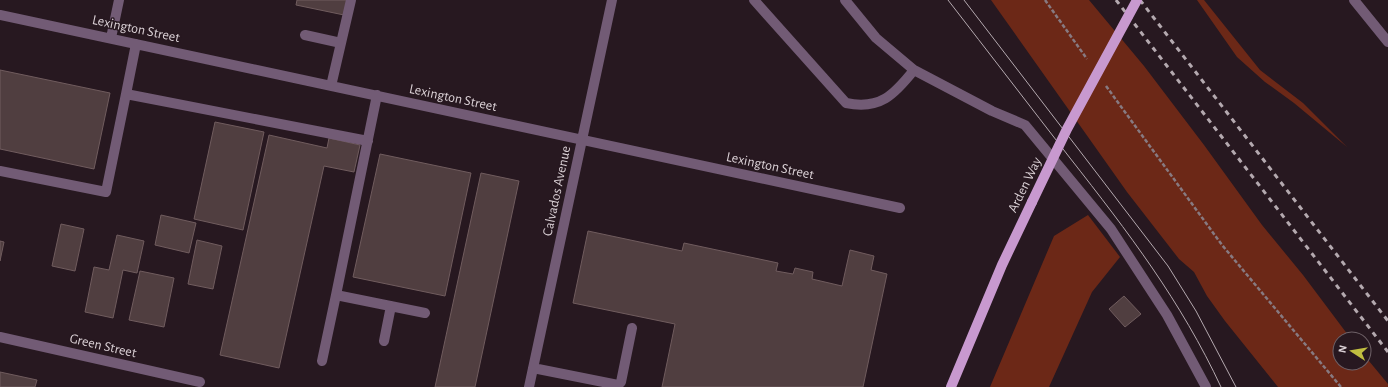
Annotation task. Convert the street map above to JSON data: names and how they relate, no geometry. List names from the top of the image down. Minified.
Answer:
{"streets":{"main road":["Arden Way"],"street":["Lexington Street","Calvados Avenue","Green Street"]},"crossings":[["Lexington Street","Calvados Avenue"]],"north":"left"}
